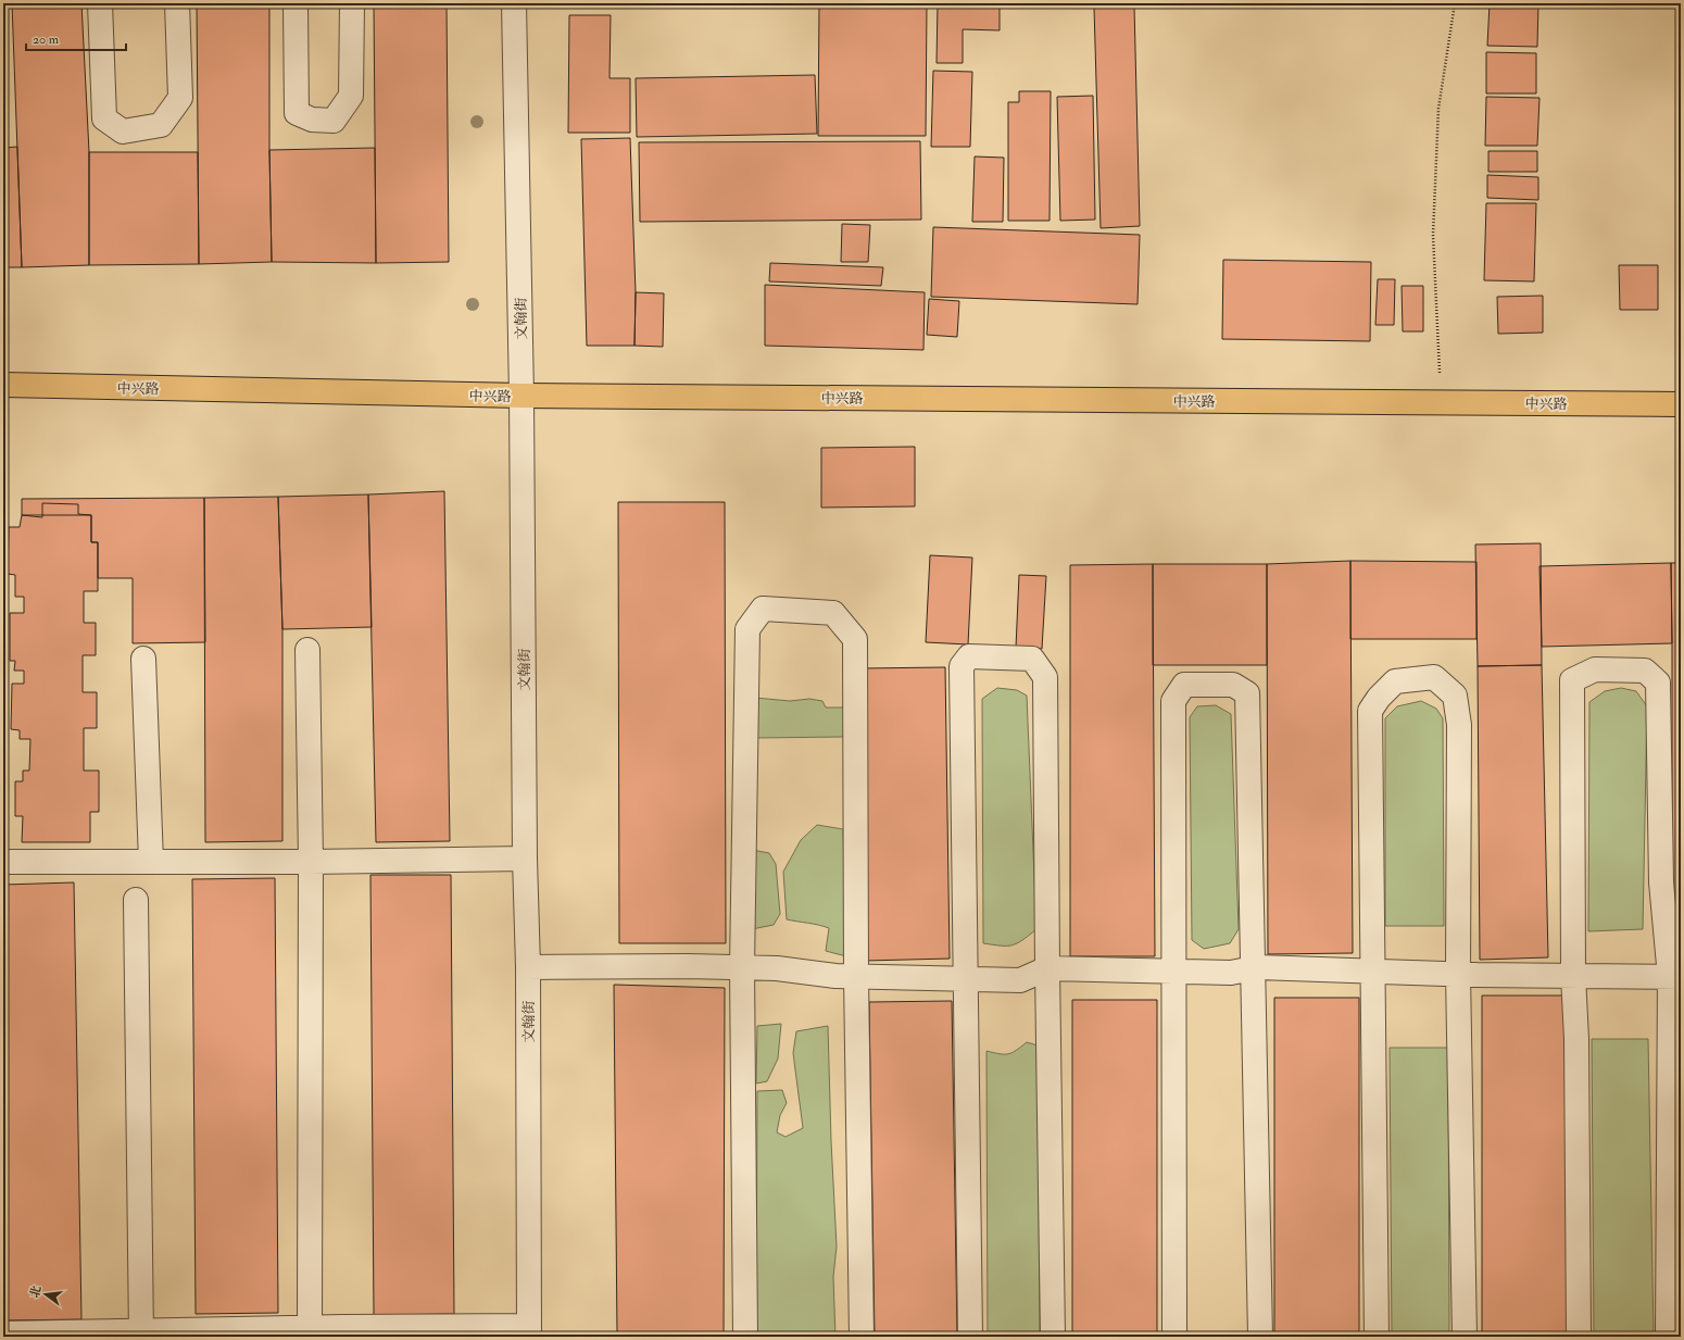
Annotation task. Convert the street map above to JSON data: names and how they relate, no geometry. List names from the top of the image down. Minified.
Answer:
{"streets":{"main road":["中兴路"],"street":["文翰街"]},"crossings":[["文翰街","中兴路"]],"scale_bar":"20 m","north":"left"}
